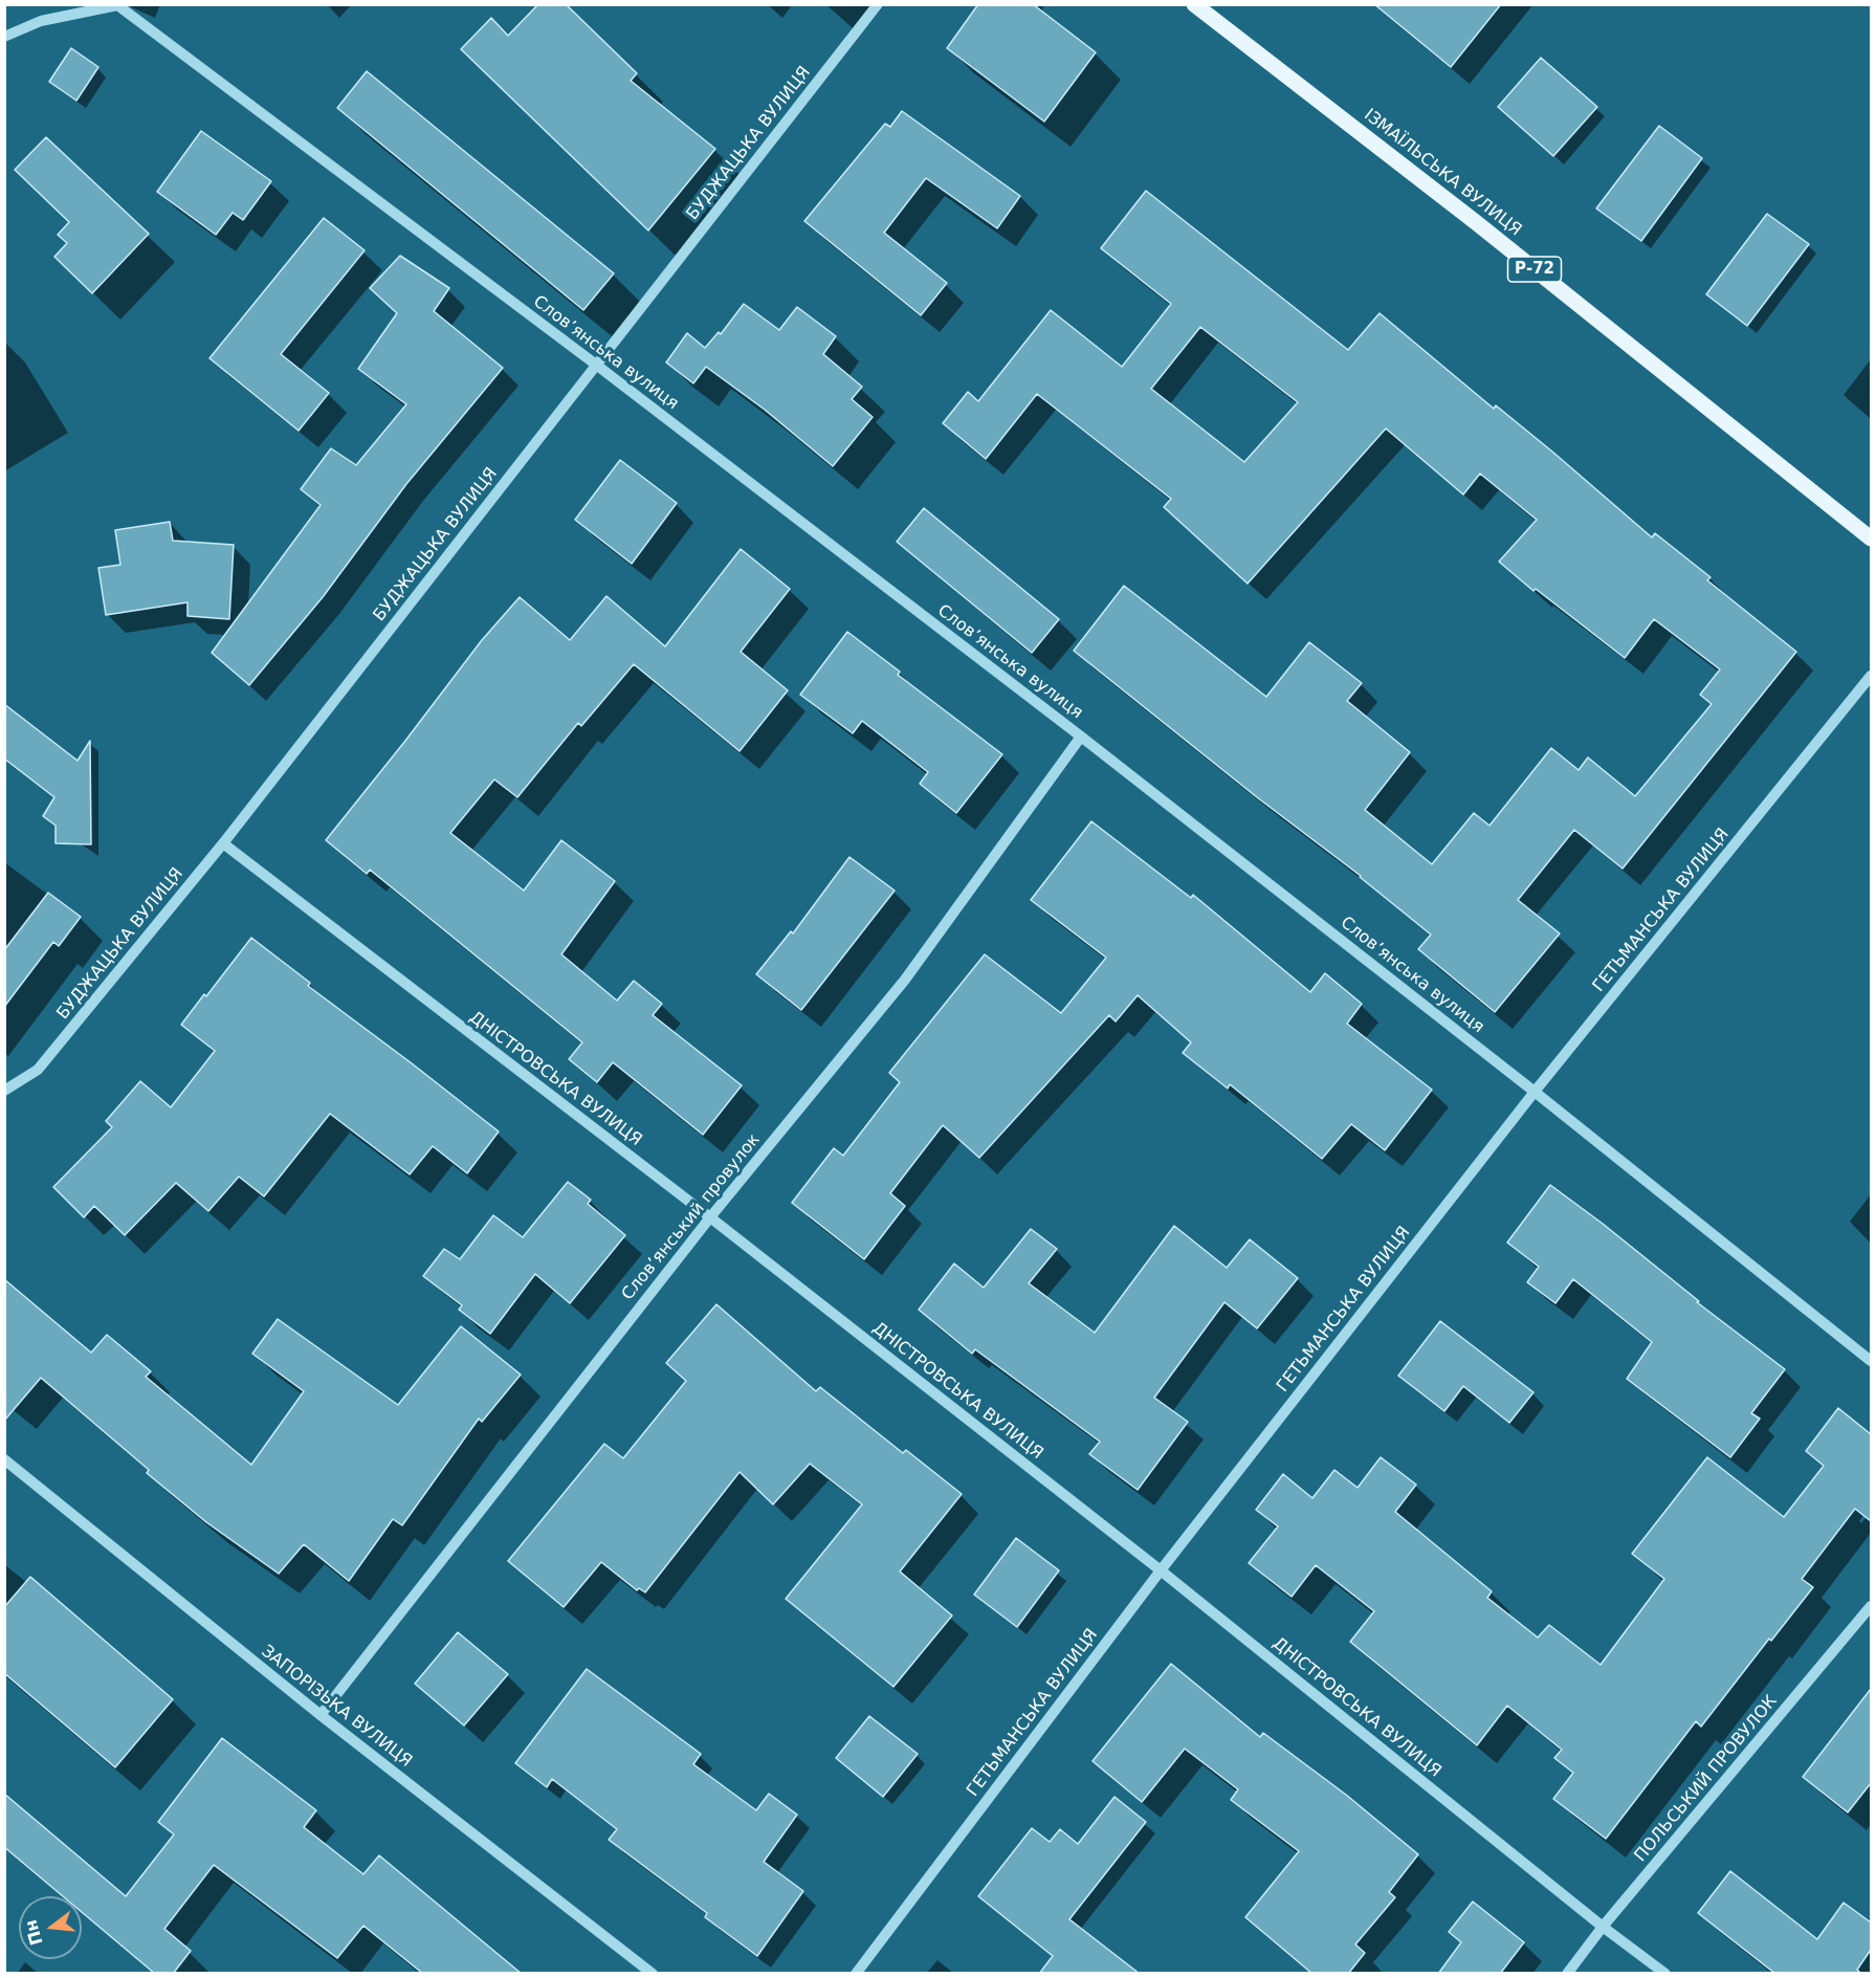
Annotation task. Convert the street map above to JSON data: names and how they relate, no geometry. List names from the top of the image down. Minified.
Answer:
{"streets":{"main road":["ІЗМАЇЛЬСЬКА ВУЛИЦЯ","Р-72"],"street":["БУДЖАЦЬКА ВУЛИЦЯ","Словʼянська вулиця","ГЕТЬМАНСЬКА ВУЛИЦЯ","ДНІСТРОВСЬКА ВУЛИЦЯ","Словʼянський провулок","ЗАПОРІЗЬКА ВУЛИЦЯ","ПОЛЬСЬКИЙ ПРОВУЛОК"]},"crossings":[["БУДЖАЦЬКА ВУЛИЦЯ","Словʼянська вулиця"],["БУДЖАЦЬКА ВУЛИЦЯ","ДНІСТРОВСЬКА ВУЛИЦЯ"],["Словʼянська вулиця","ГЕТЬМАНСЬКА ВУЛИЦЯ"],["Словʼянська вулиця","Словʼянський провулок"],["ГЕТЬМАНСЬКА ВУЛИЦЯ","ДНІСТРОВСЬКА ВУЛИЦЯ"],["ДНІСТРОВСЬКА ВУЛИЦЯ","Словʼянський провулок"],["ДНІСТРОВСЬКА ВУЛИЦЯ","ПОЛЬСЬКИЙ ПРОВУЛОК"],["Словʼянський провулок","ЗАПОРІЗЬКА ВУЛИЦЯ"]],"north":"left"}
